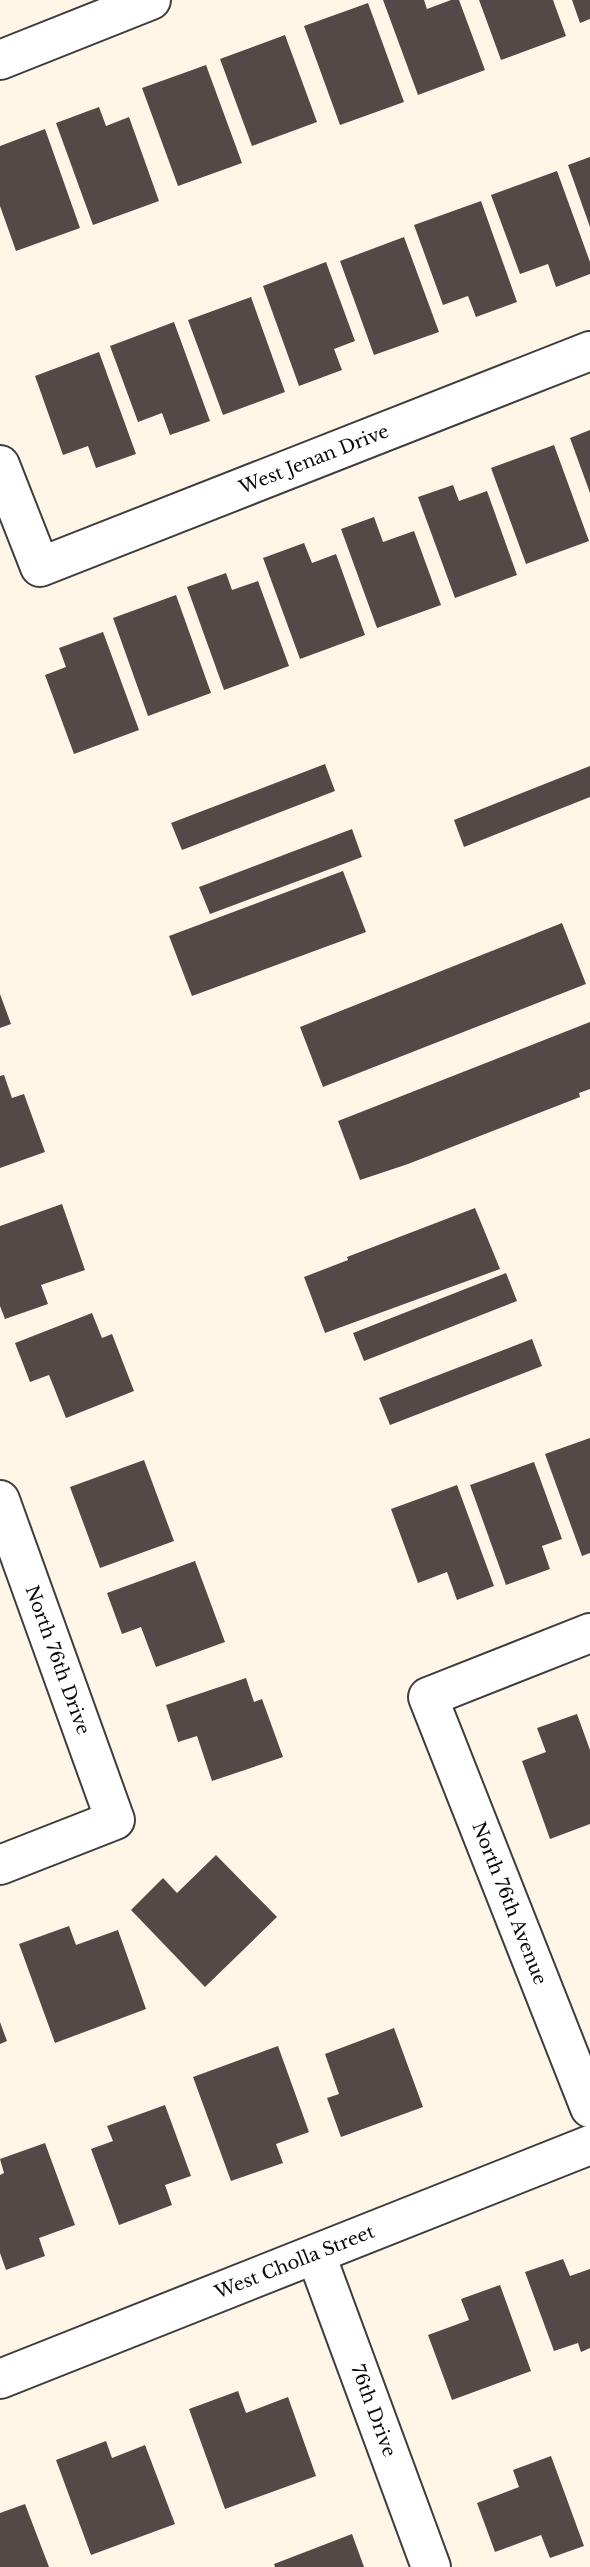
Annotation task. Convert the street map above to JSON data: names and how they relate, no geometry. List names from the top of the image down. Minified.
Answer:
{"streets":{"street":["West Jenan Drive","North 76th Drive","North 76th Avenue","West Cholla Street","76th Drive"]},"crossings":[["West Cholla Street","76th Drive"]]}
